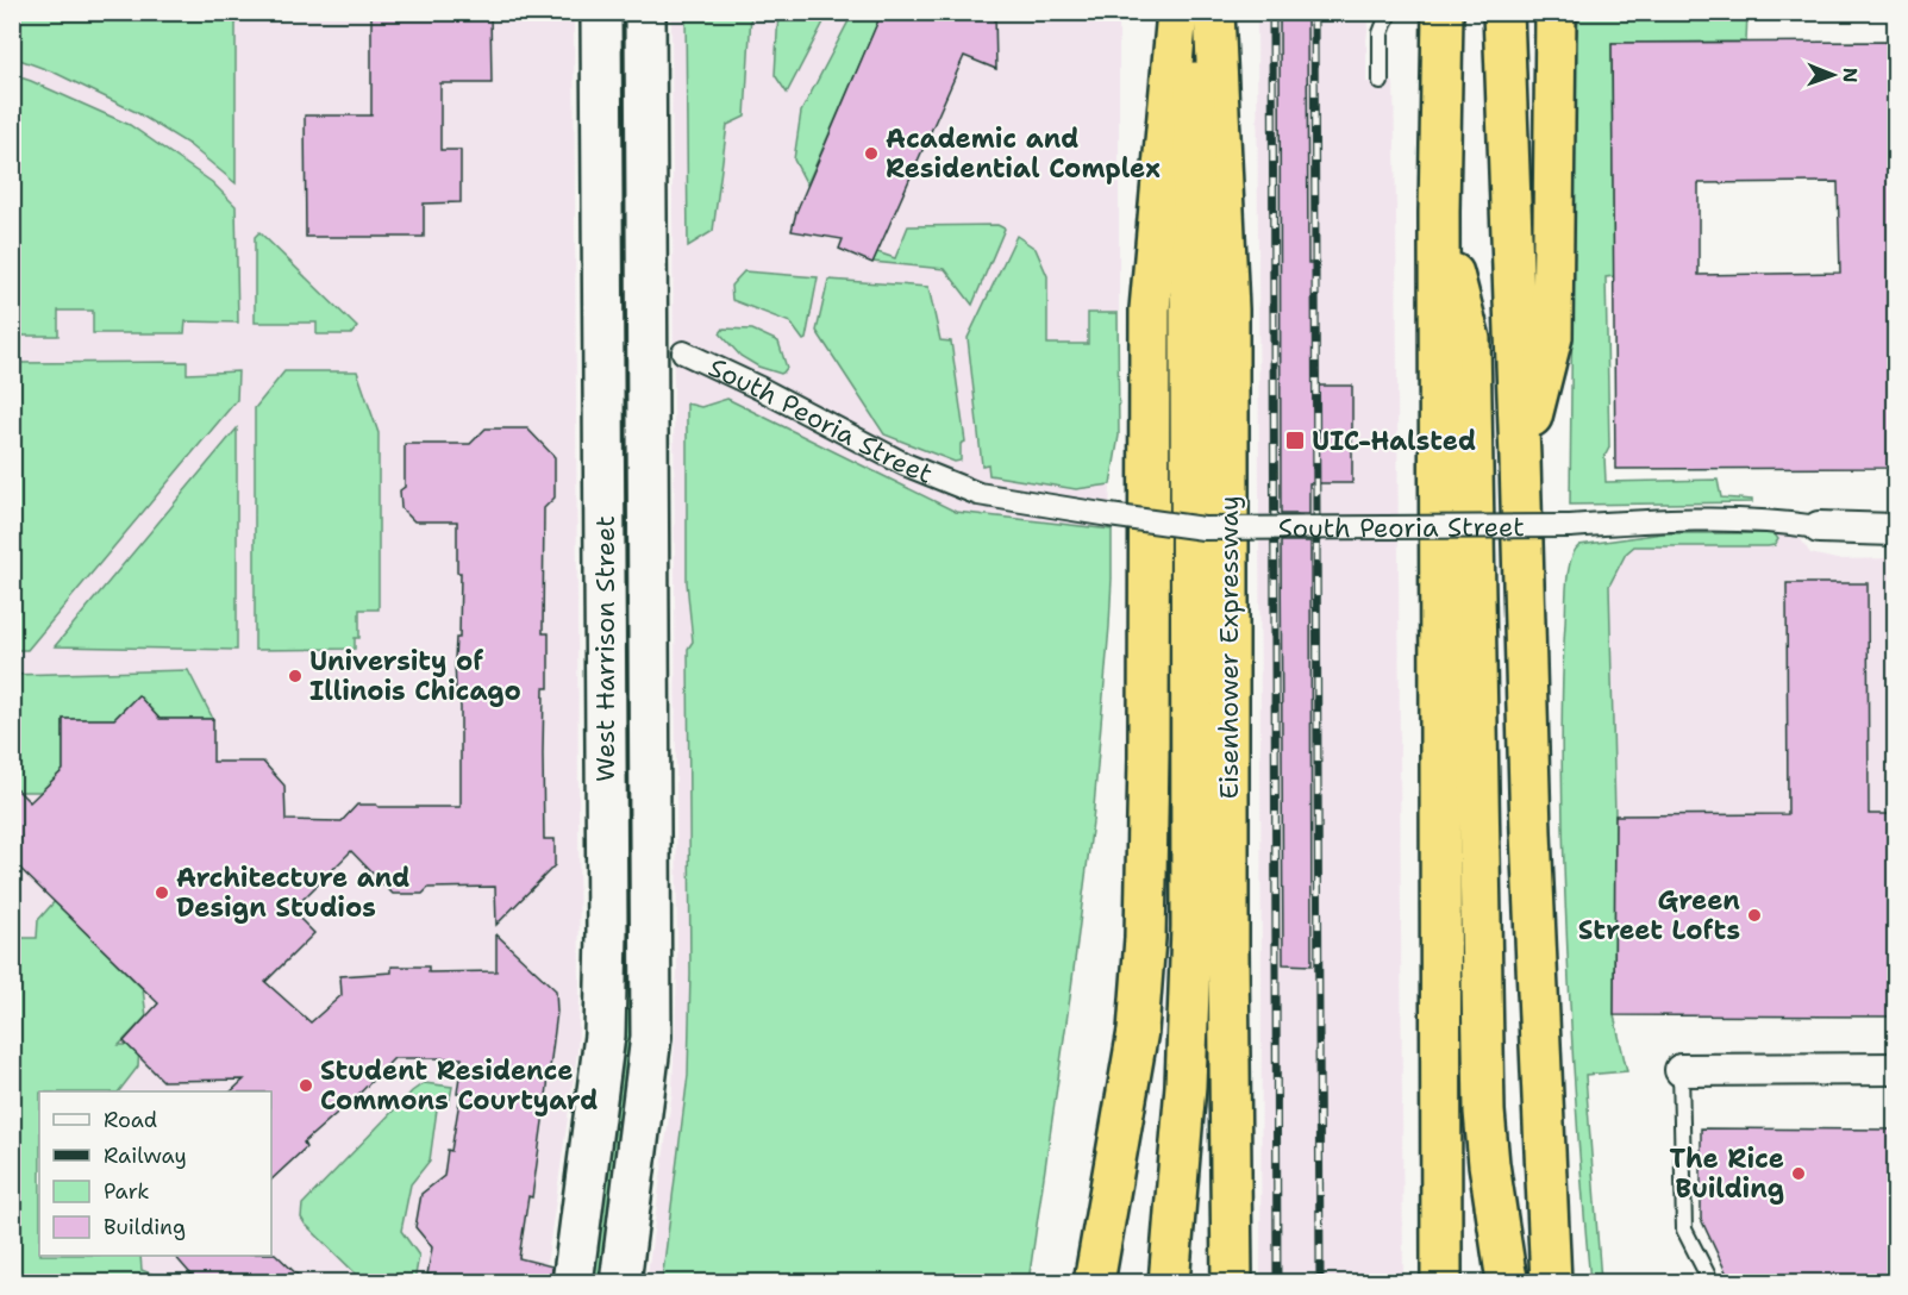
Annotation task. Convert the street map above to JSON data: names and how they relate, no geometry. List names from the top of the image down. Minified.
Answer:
{"streets":{"highway":["Eisenhower Expressway"],"main road":["West Harrison Street"],"street":["South Peoria Street"]},"places":{"other":["Academic and Residential Complex","University of Illinois Chicago","Architecture and Design Studios","Green Street Lofts","Student Residence Commons Courtyard","The Rice Building"],"transit":["UIC-Halsted"]},"legend":["Road","Railway","Park","Building"],"north":"right"}
